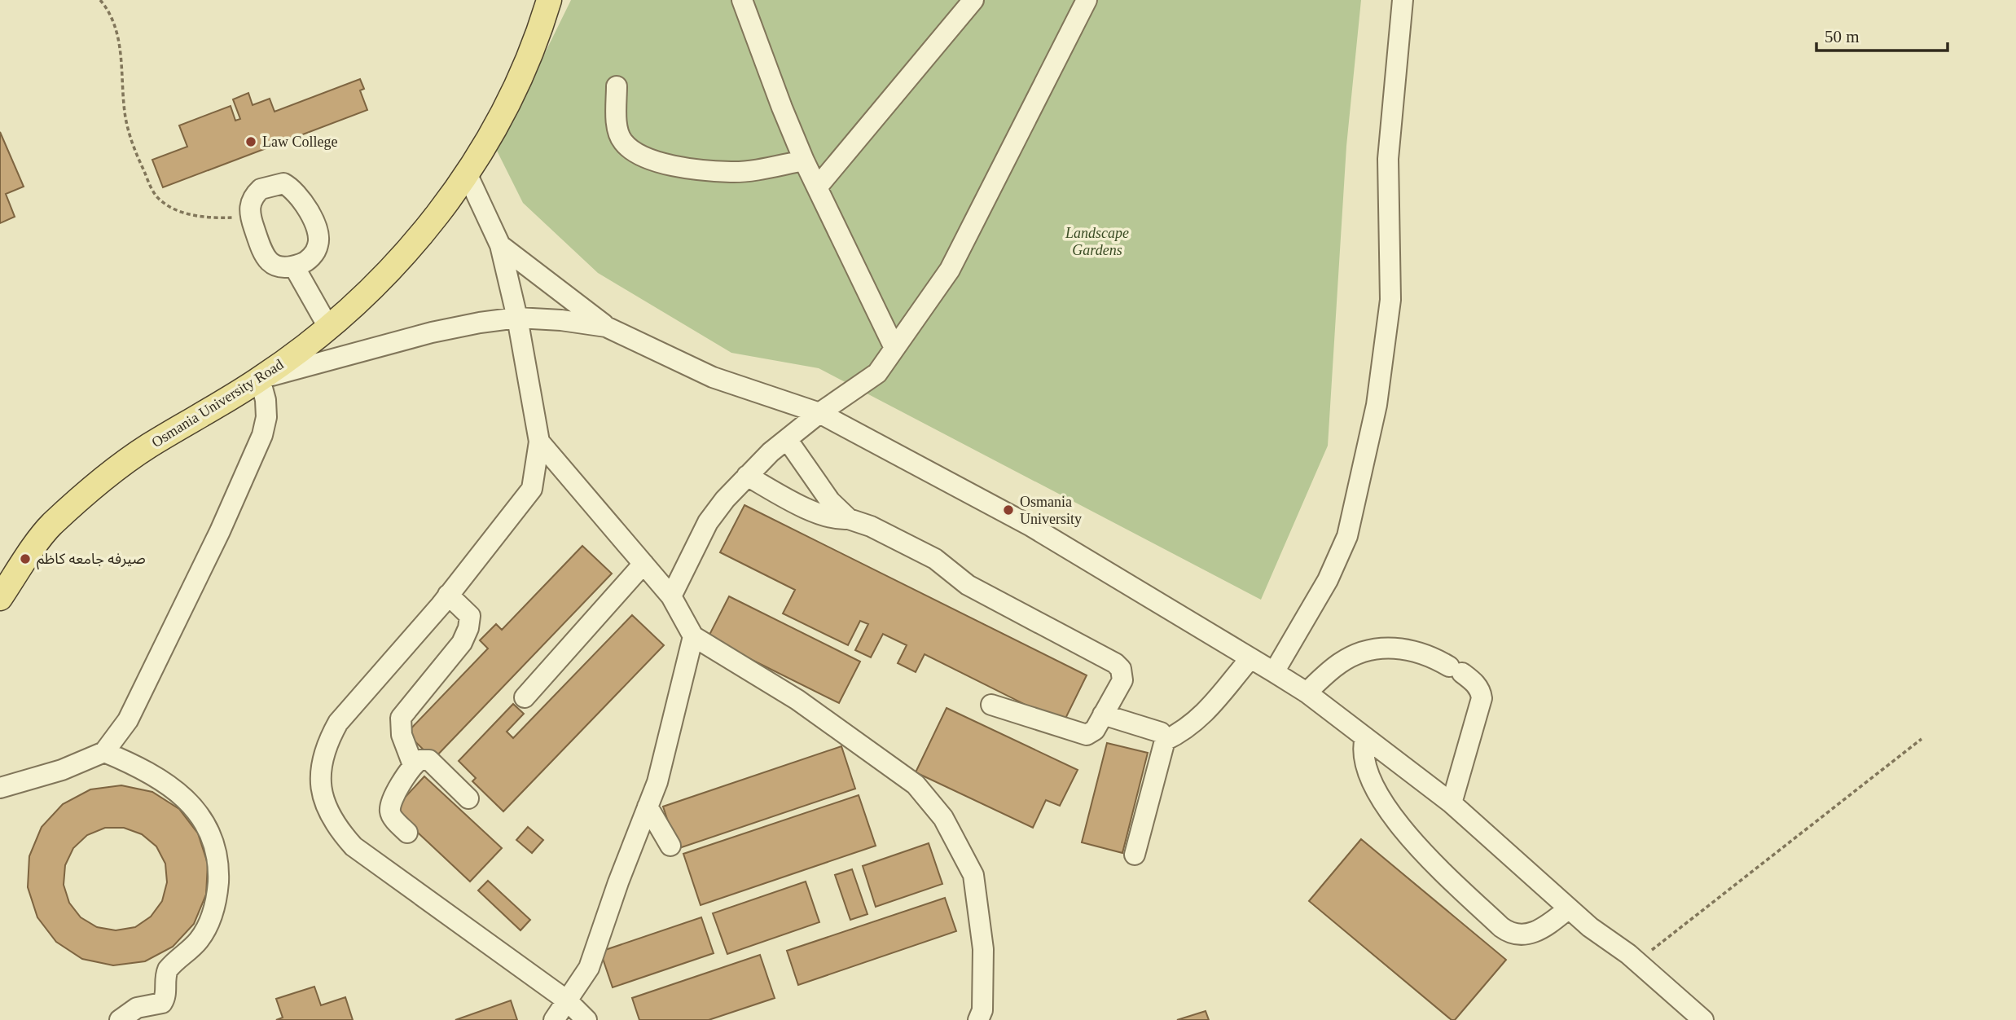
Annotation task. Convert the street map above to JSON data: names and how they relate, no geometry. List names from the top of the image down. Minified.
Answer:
{"streets":{"main road":["Osmania University Road"]},"parks":["Landscape Gardens"],"places":["Law College","Osmania University","صيرفه جامعه كاظم"],"scale_bar":"50 m"}
